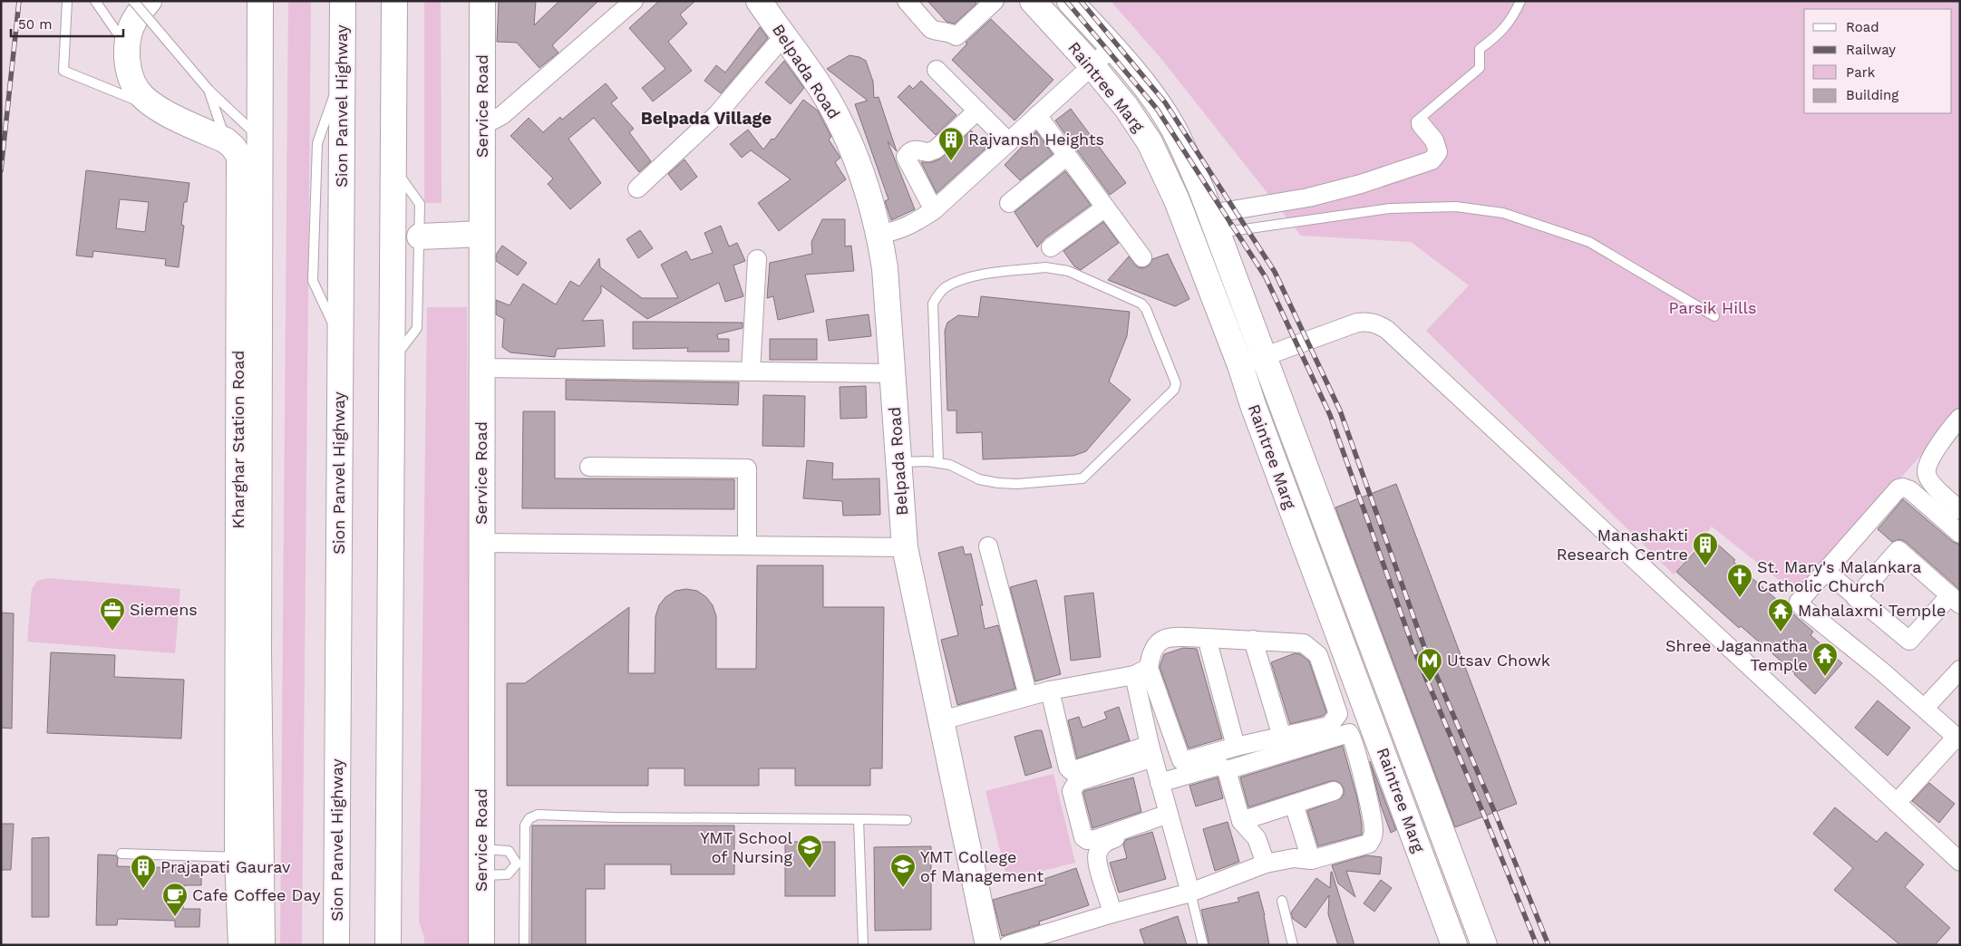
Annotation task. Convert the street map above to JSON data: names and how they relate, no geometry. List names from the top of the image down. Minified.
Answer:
{"streets":{"main road":["Belpada Road","Raintree Marg","Sion Panvel Highway","Service Road","Kharghar Station Road"]},"districts":["Belpada Village"],"parks":["Parsik Hills"],"places":{"building":["Rajvansh Heights","Manashakti Research Centre","Prajapati Gaurav"],"church":["St. Mary's Malankara Catholic Church"],"office":["Siemens"],"temple":["Mahalaxmi Temple","Shree Jagannatha Temple"],"metro station":["Utsav Chowk"],"school or university":["YMT School of Nursing","YMT College of Management"],"cafe":["Cafe Coffee Day"]},"legend":["Road","Railway","Park","Building"],"scale_bar":"50 m"}
